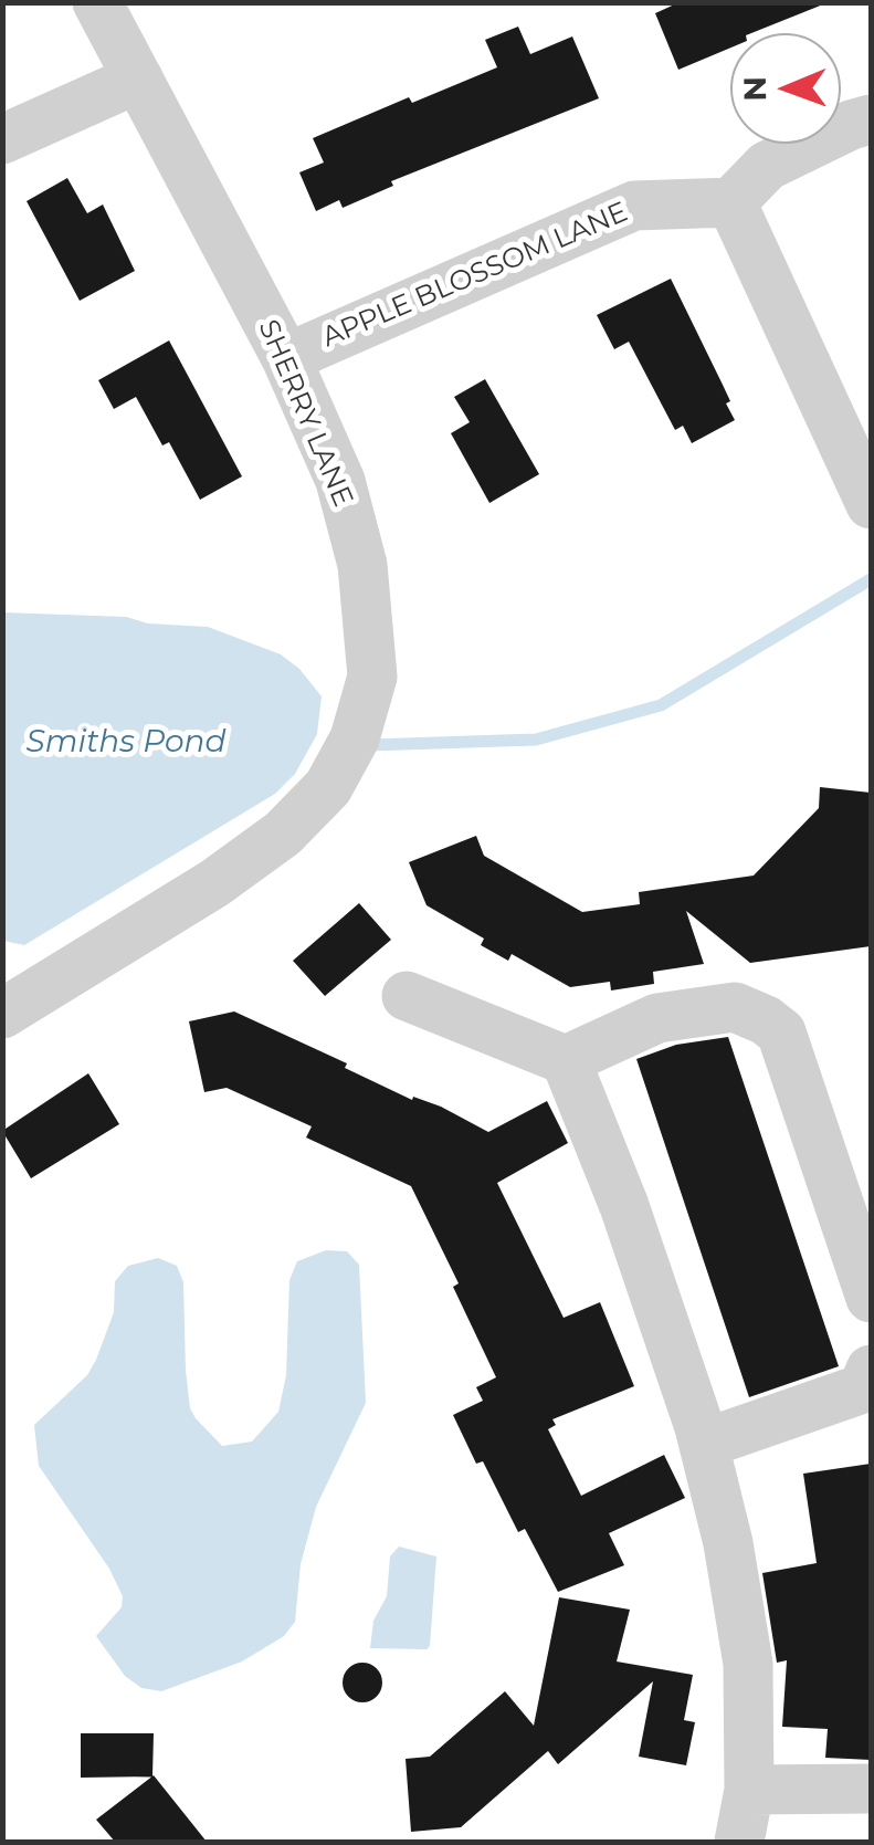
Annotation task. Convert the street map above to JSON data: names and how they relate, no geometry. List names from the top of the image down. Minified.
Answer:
{"streets":{"street":["APPLE BLOSSOM LANE","SHERRY LANE"]},"crossings":[["APPLE BLOSSOM LANE","SHERRY LANE"]],"water":["Smiths Pond"],"north":"left"}
